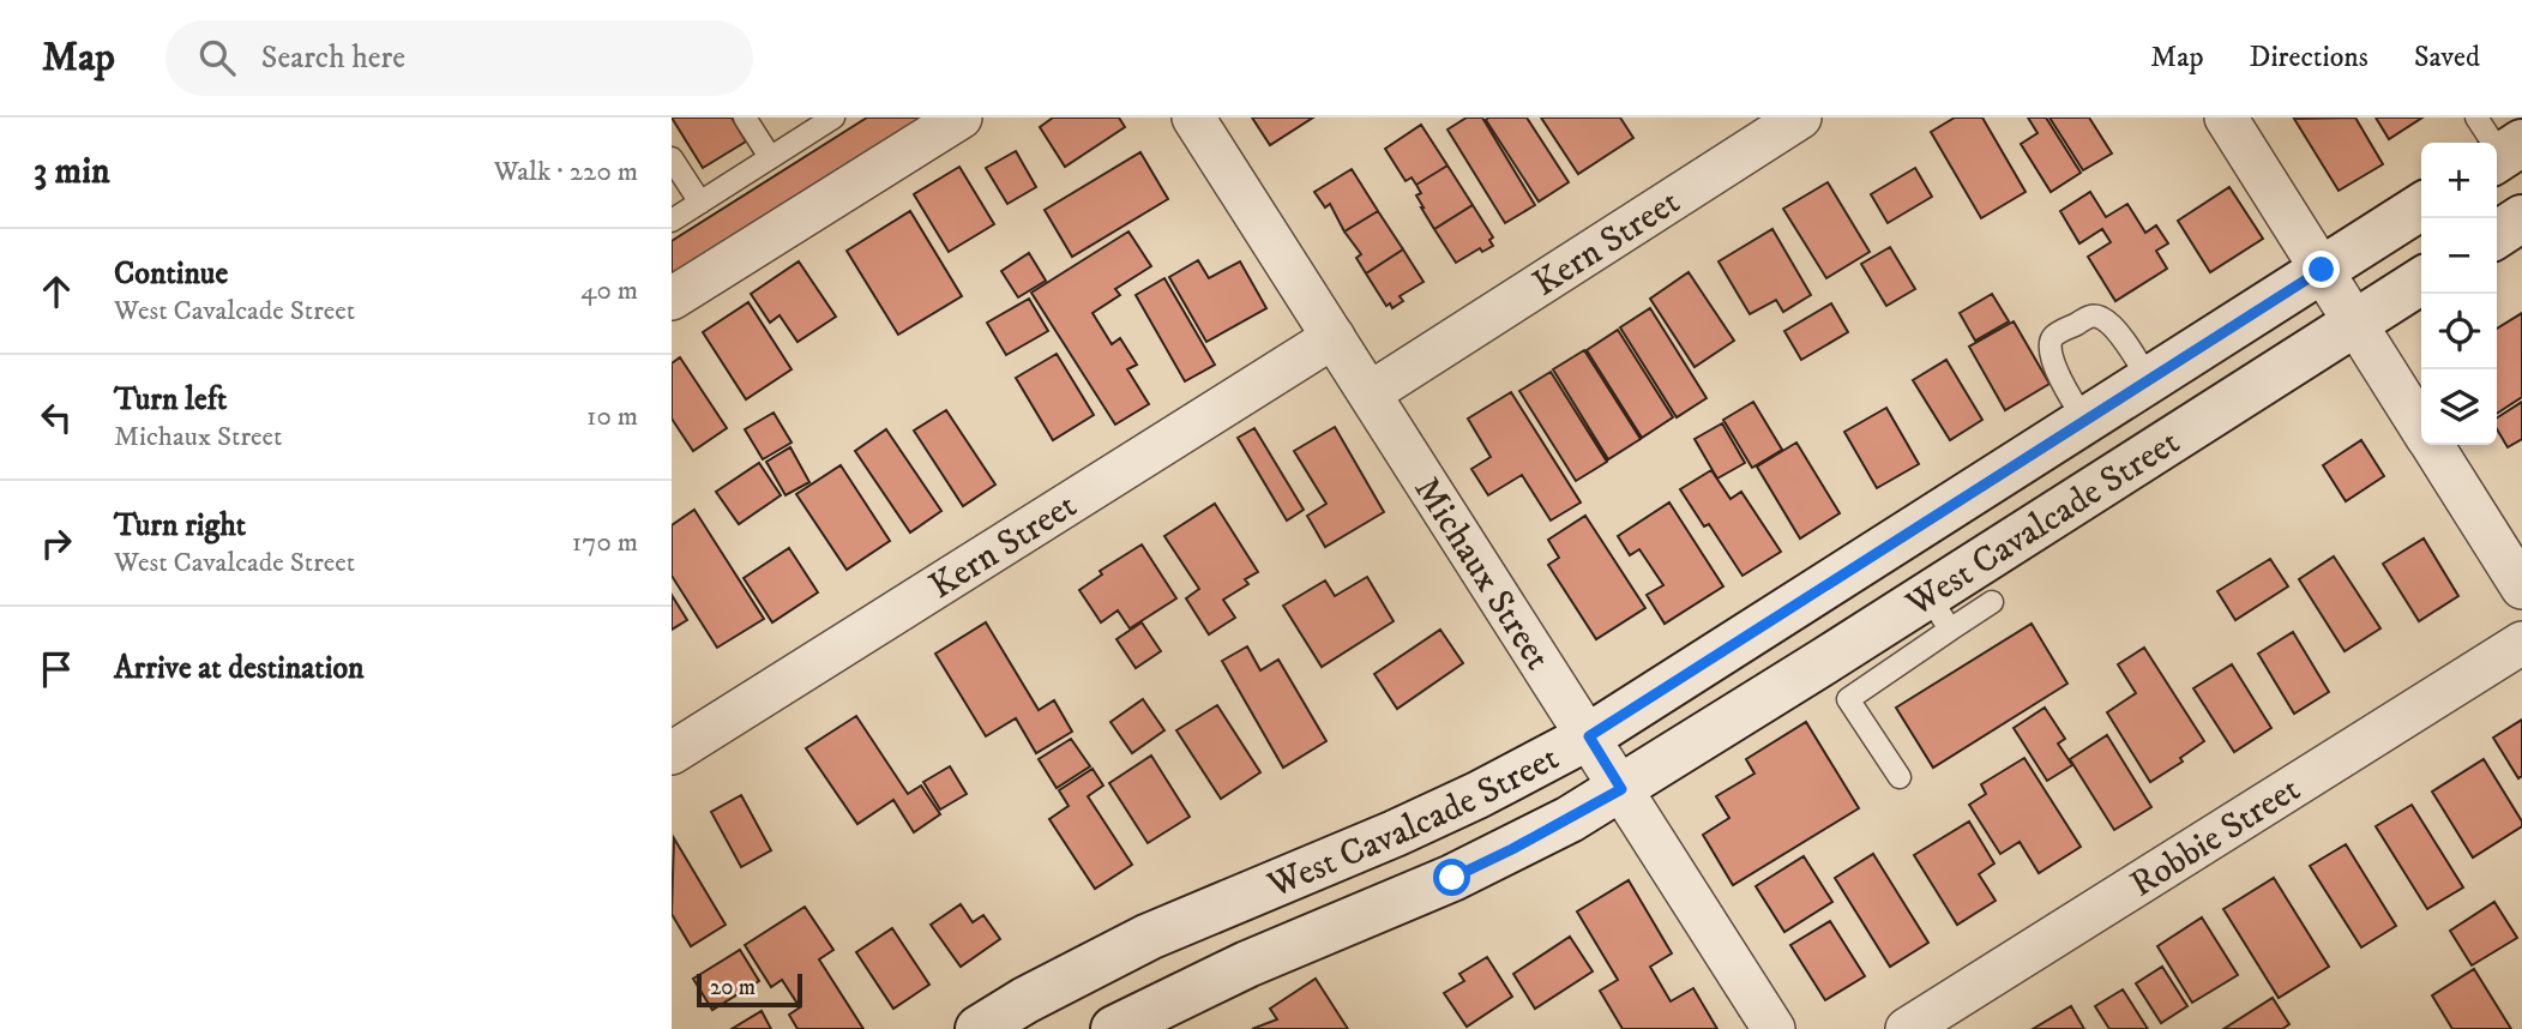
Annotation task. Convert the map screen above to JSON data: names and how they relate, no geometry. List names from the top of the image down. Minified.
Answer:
{"streets":{"main road":["West Cavalcade Street"],"street":["Kern Street","Michaux Street","Robbie Street"]},"crossings":[["Kern Street","Michaux Street"],["West Cavalcade Street","Michaux Street"]],"scale_bar":"20 m","page":{"header":"Map","search":"Search here","nav":["Map","Directions","Saved"],"heading":["3 min","Walk · 220 m"],"map_buttons":["+","−"],"list":[["Continue","West Cavalcade Street","40 m"],["Turn left","Michaux Street","10 m"],["Turn right","West Cavalcade Street","170 m"],"Arrive at destination"],"scale":"20 m"}}
